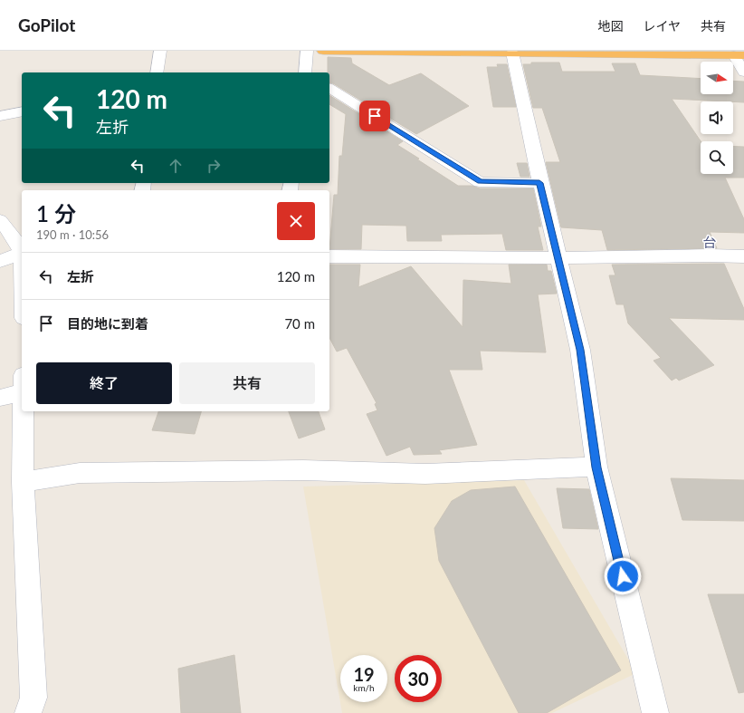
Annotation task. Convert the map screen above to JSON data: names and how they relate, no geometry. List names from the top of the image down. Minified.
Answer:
{"districts":["台"],"north":"right","page":{"header":"GoPilot","nav":["地図","レイヤ","共有"],"turn":["120 m","左折"],"heading":["1 分","190 m · 10:56"],"list":[{"name":"左折","value":"120 m"},{"name":"目的地に到着","value":"70 m"}],"buttons":["終了","共有"],"speed":"19 km/h","limit":"30"}}
